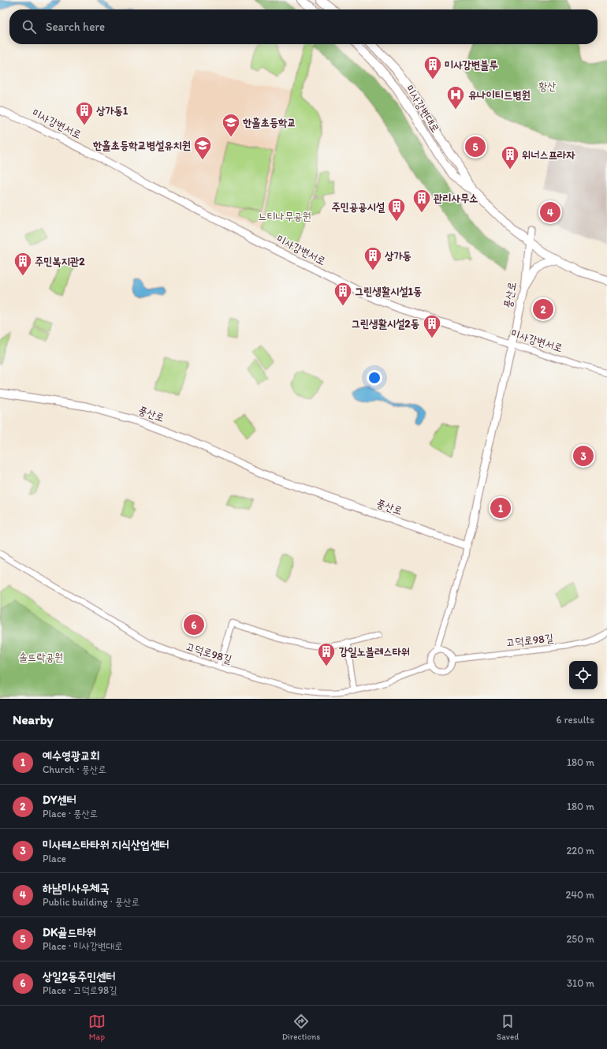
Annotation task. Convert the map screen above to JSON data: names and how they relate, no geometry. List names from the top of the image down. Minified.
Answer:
{"streets":{"main road":["미사강변대로"],"street":["미사강변서로","풍산로","고덕로98길"]},"crossings":[["미사강변대로","풍산로"],["미사강변서로","풍산로"]],"parks":["황산","느티나무공원","솔뜨락공원"],"places":{"building":["미사강변블루","상가동1","위너스프라자","관리사무소","주민공공시설","상가동","주민복지관2","그린생활시설1동","그린생활시설2동","강일노블레스타워"],"hospital":["유나이티드병원"],"school or university":["한홀초등학교","한홀초등학교병설유치원"]},"page":{"search":"Search here","pins":["5","4","2","3","1","6"],"heading":["Nearby","6 results"],"list":[{"mark":"1","name":"예수영광교회","note":"Church · 풍산로","value":"180 m"},{"mark":"2","name":"DY센터","note":"Place · 풍산로","value":"180 m"},{"mark":"3","name":"미사테스타타워 지식산업센터","note":"Place","value":"220 m"},{"mark":"4","name":"하남미사우체국","note":"Public building · 풍산로","value":"240 m"},{"mark":"5","name":"DK골드타워","note":"Place · 미사강변대로","value":"250 m"},{"mark":"6","name":"상일2동주민센터","note":"Place · 고덕로98길","value":"310 m"}],"nav":["Map","Directions","Saved"]}}
